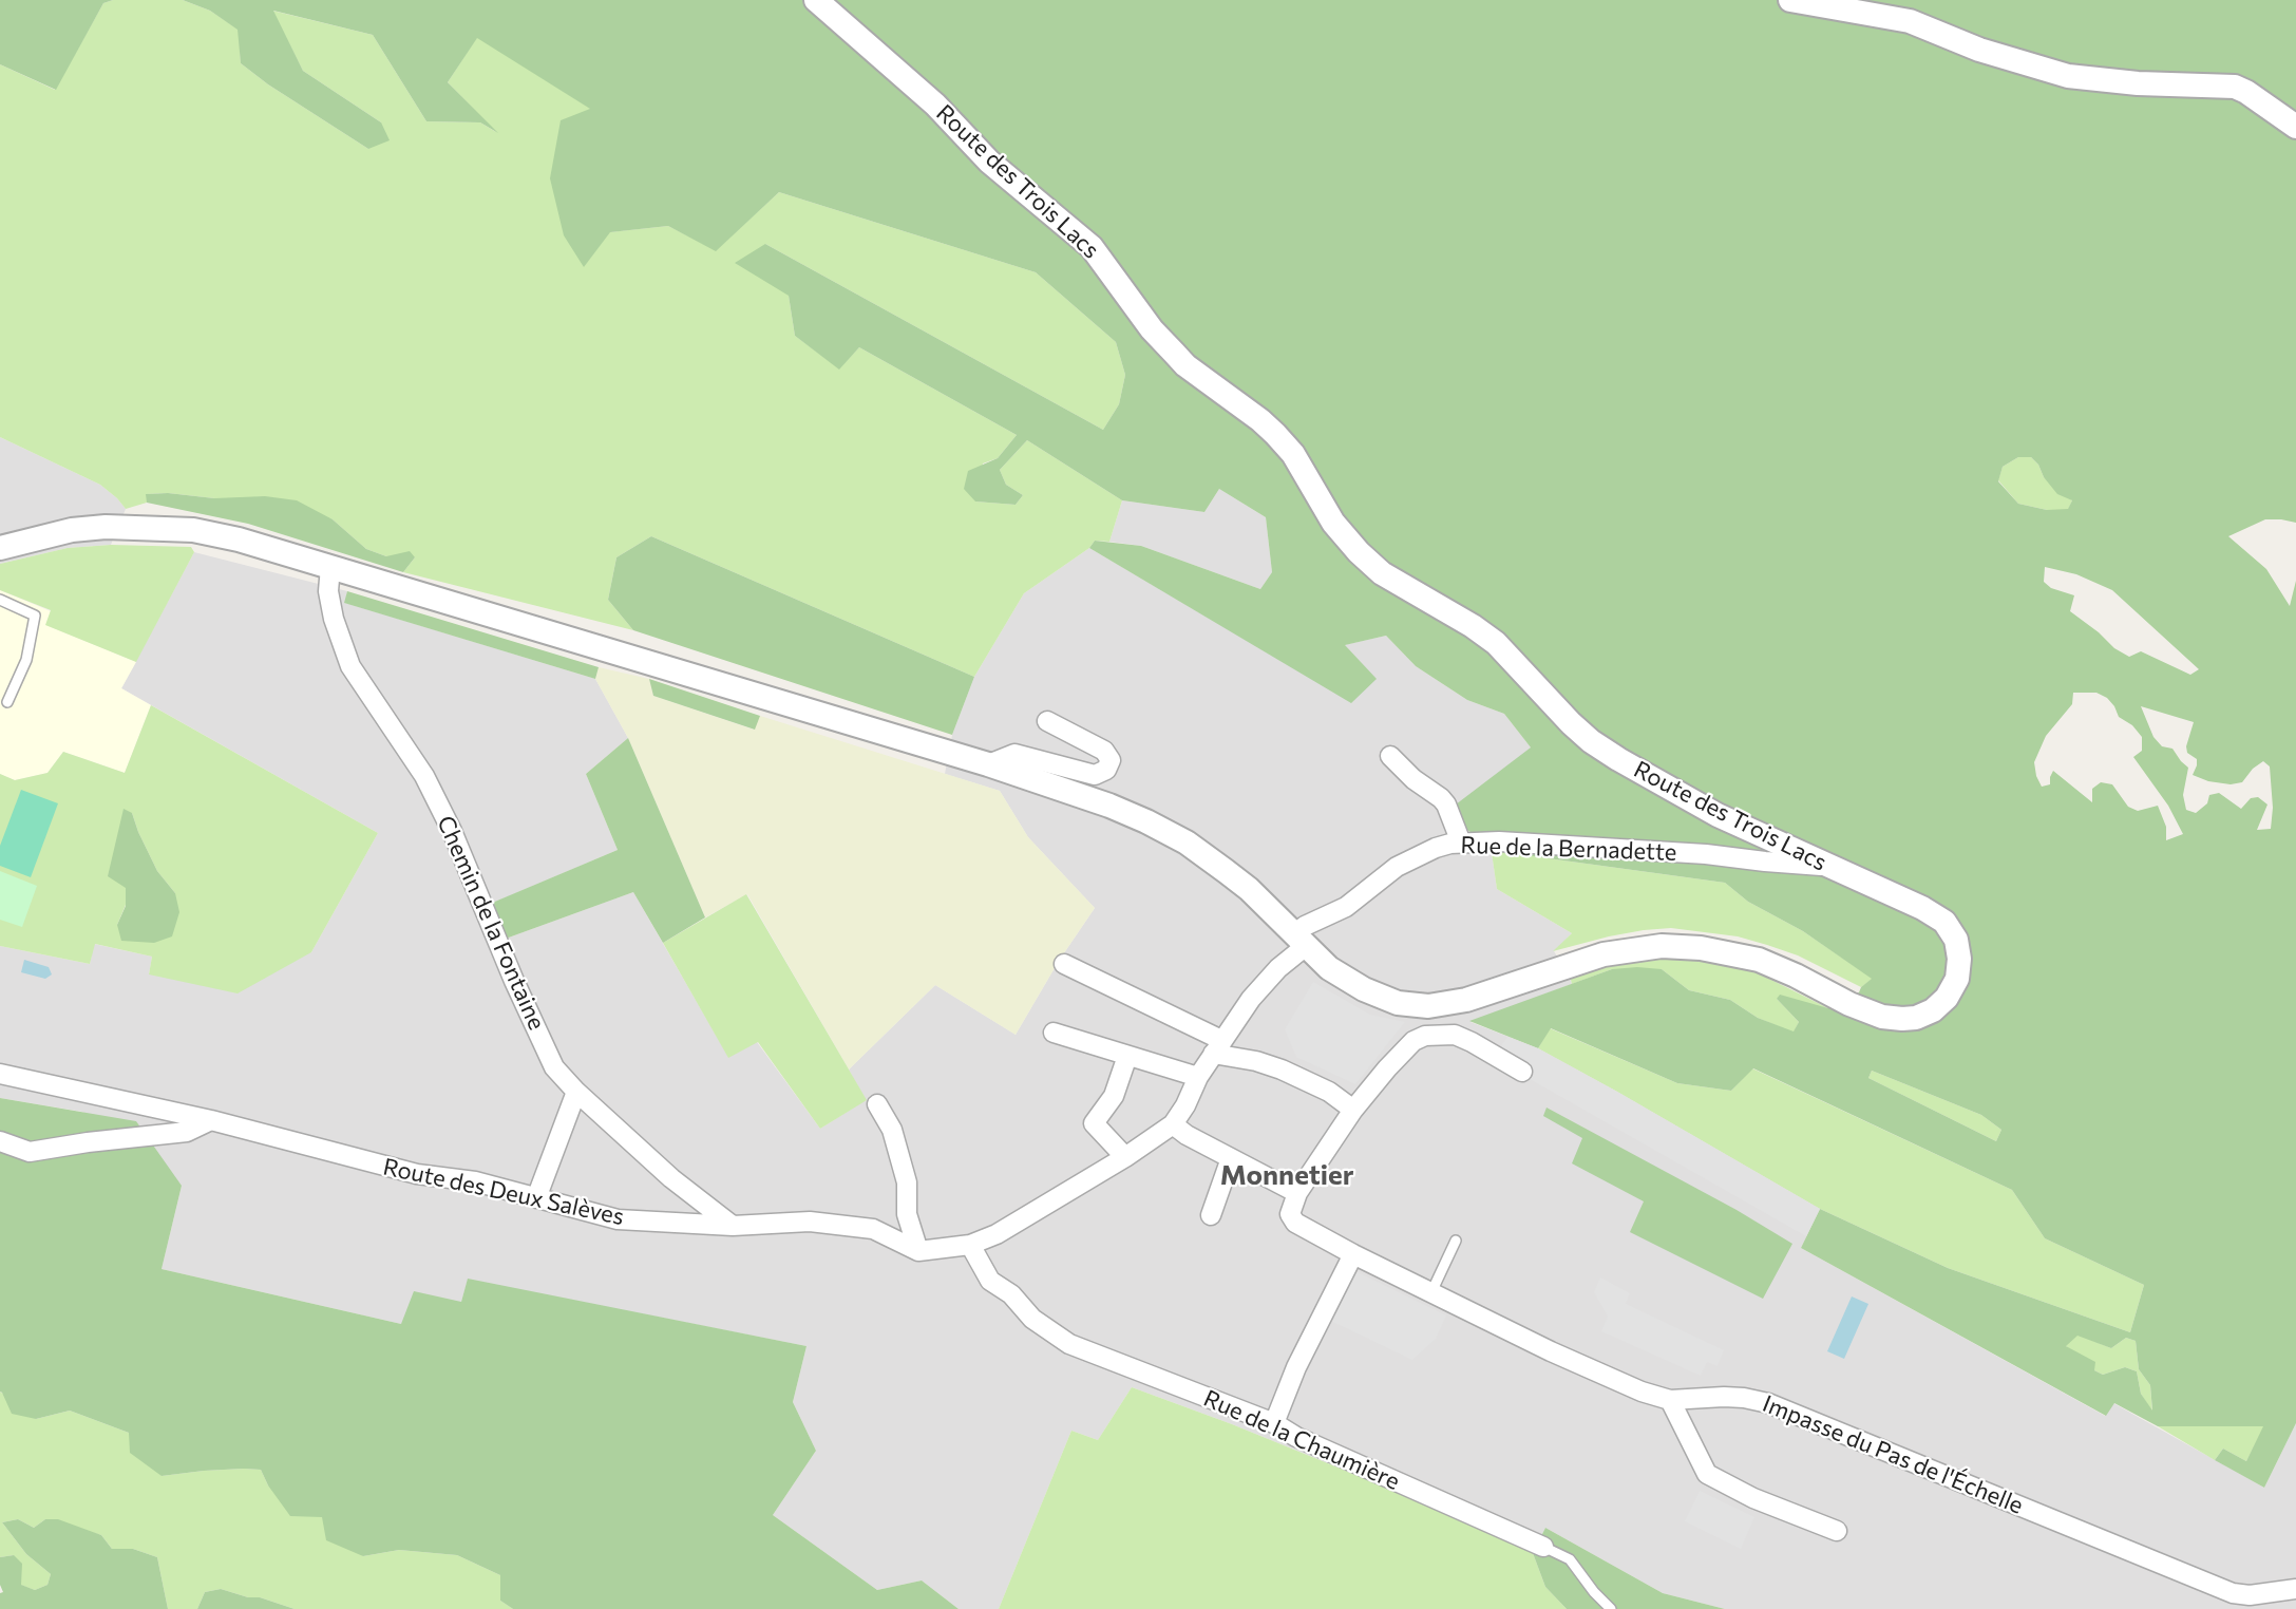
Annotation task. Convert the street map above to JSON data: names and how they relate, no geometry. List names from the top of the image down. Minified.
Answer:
{"streets":{"street":["Route des Trois Lacs","Rue de la Bernadette","Chemin de la Fontaine","Route des Deux Salèves","Rue de la Chaumière","Impasse du Pas de l'Échelle"]},"crossings":[["Route des Trois Lacs","Rue de la Bernadette"],["Route des Trois Lacs","Chemin de la Fontaine"],["Chemin de la Fontaine","Route des Deux Salèves"]],"districts":["Monnetier"]}
